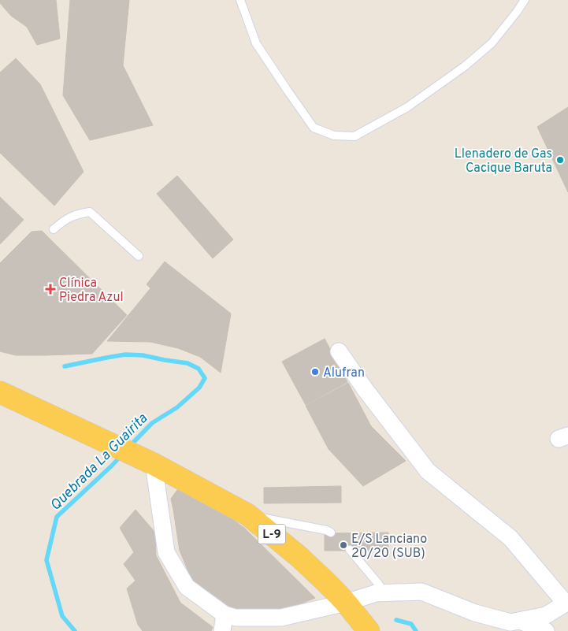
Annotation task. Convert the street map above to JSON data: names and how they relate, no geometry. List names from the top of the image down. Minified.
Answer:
{"streets":{"main road":["L-9"]},"water":["Quebrada La Guairita"],"places":{"other":["Llenadero de Gas Cacique Baruta","Alufran","E/S Lanciano 20/20 (SUB)"],"health":["Clínica Piedra Azul"]}}
